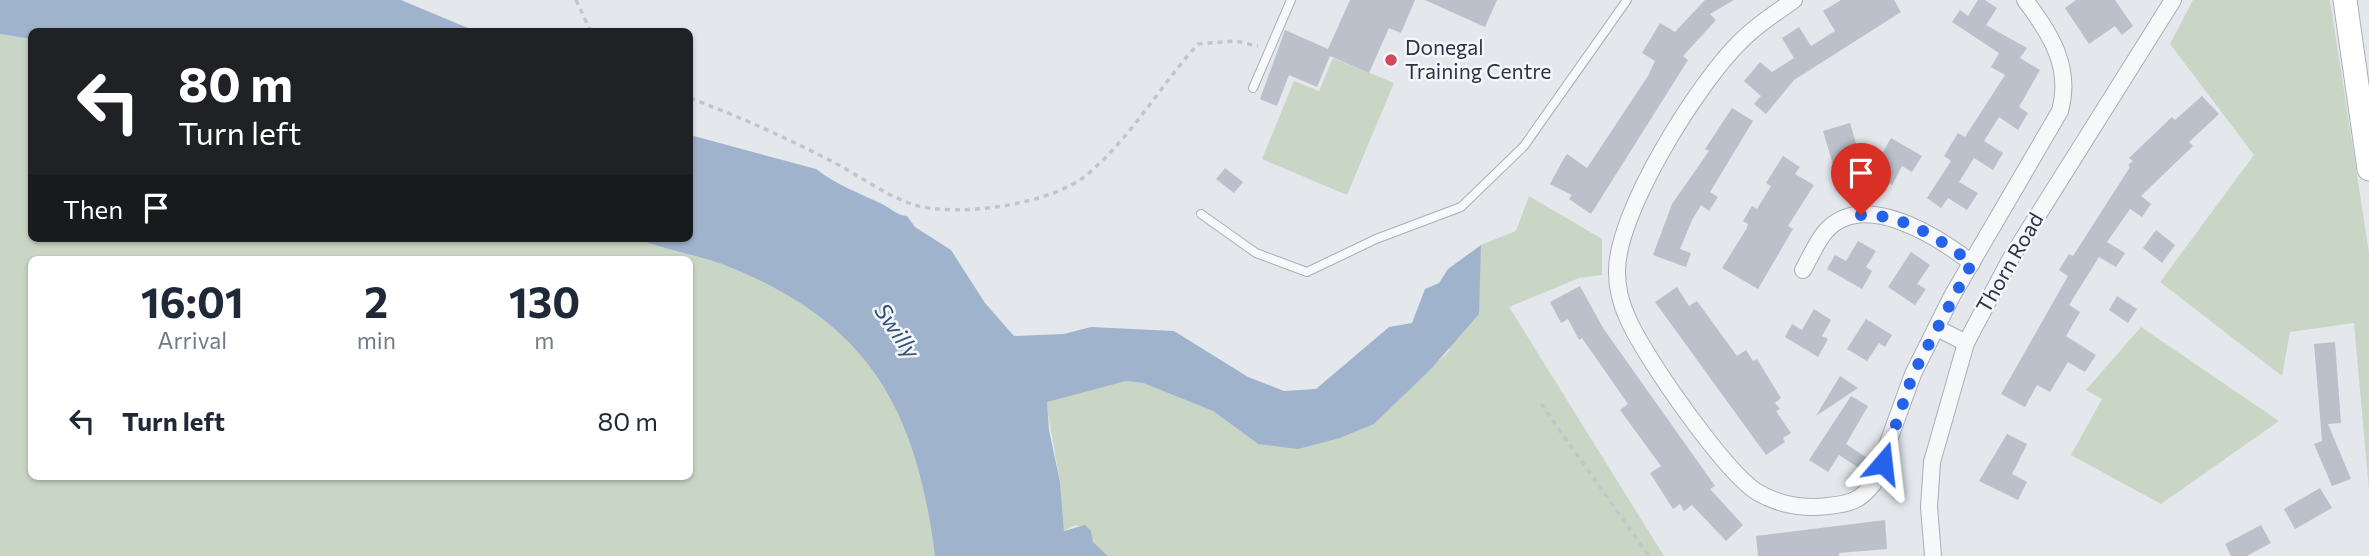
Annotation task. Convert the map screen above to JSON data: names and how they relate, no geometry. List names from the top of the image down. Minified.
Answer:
{"streets":{"street":["Thorn Road"]},"water":["Swilly"],"places":["Donegal Training Centre"],"page":{"turn":["80 m","Turn left"],"then":"Then","eta":["16:01","Arrival","2","min","130","m"],"list":[{"name":"Turn left","value":"80 m"}]}}
